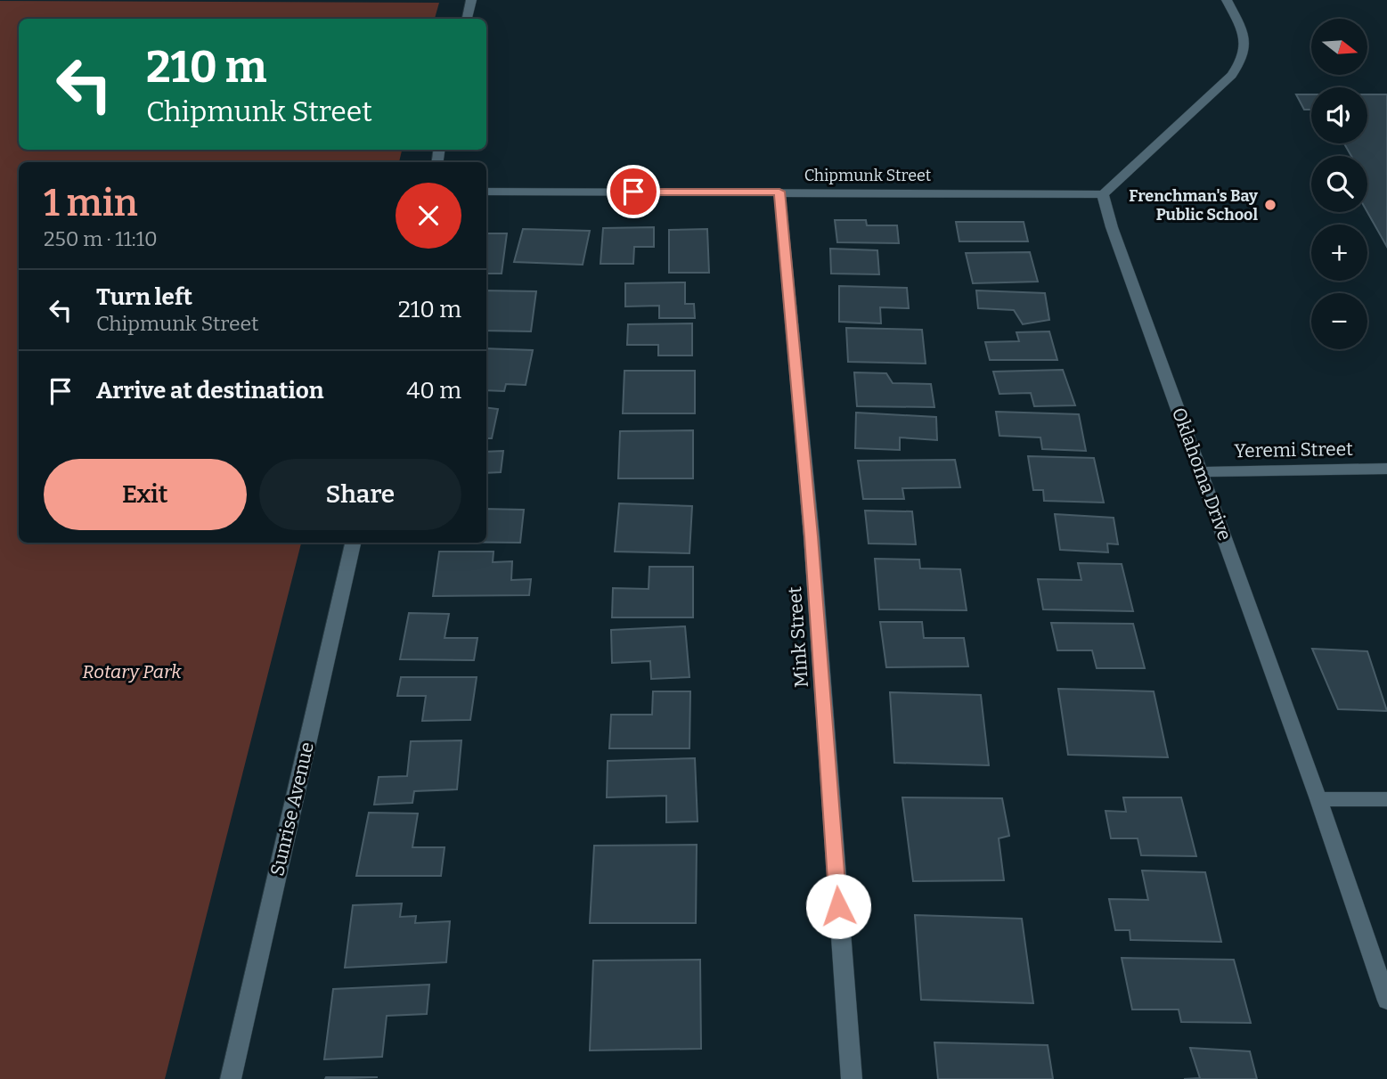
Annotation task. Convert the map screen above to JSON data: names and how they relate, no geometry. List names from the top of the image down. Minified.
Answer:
{"streets":{"street":["Chipmunk Street","Yeremi Street","Oklahoma Drive","Mink Street","Sunrise Avenue"]},"crossings":[["Chipmunk Street","Oklahoma Drive"],["Chipmunk Street","Mink Street"],["Yeremi Street","Oklahoma Drive"]],"parks":["Rotary Park"],"places":["Frenchman's Bay Public School"],"north":"right","page":{"map_buttons":["+","−"],"turn":["210 m","Chipmunk Street"],"heading":["1 min","250 m · 11:10"],"list":[{"name":"Turn left","note":"Chipmunk Street","value":"210 m"},{"name":"Arrive at destination","value":"40 m"}],"buttons":["Exit","Share"]}}
